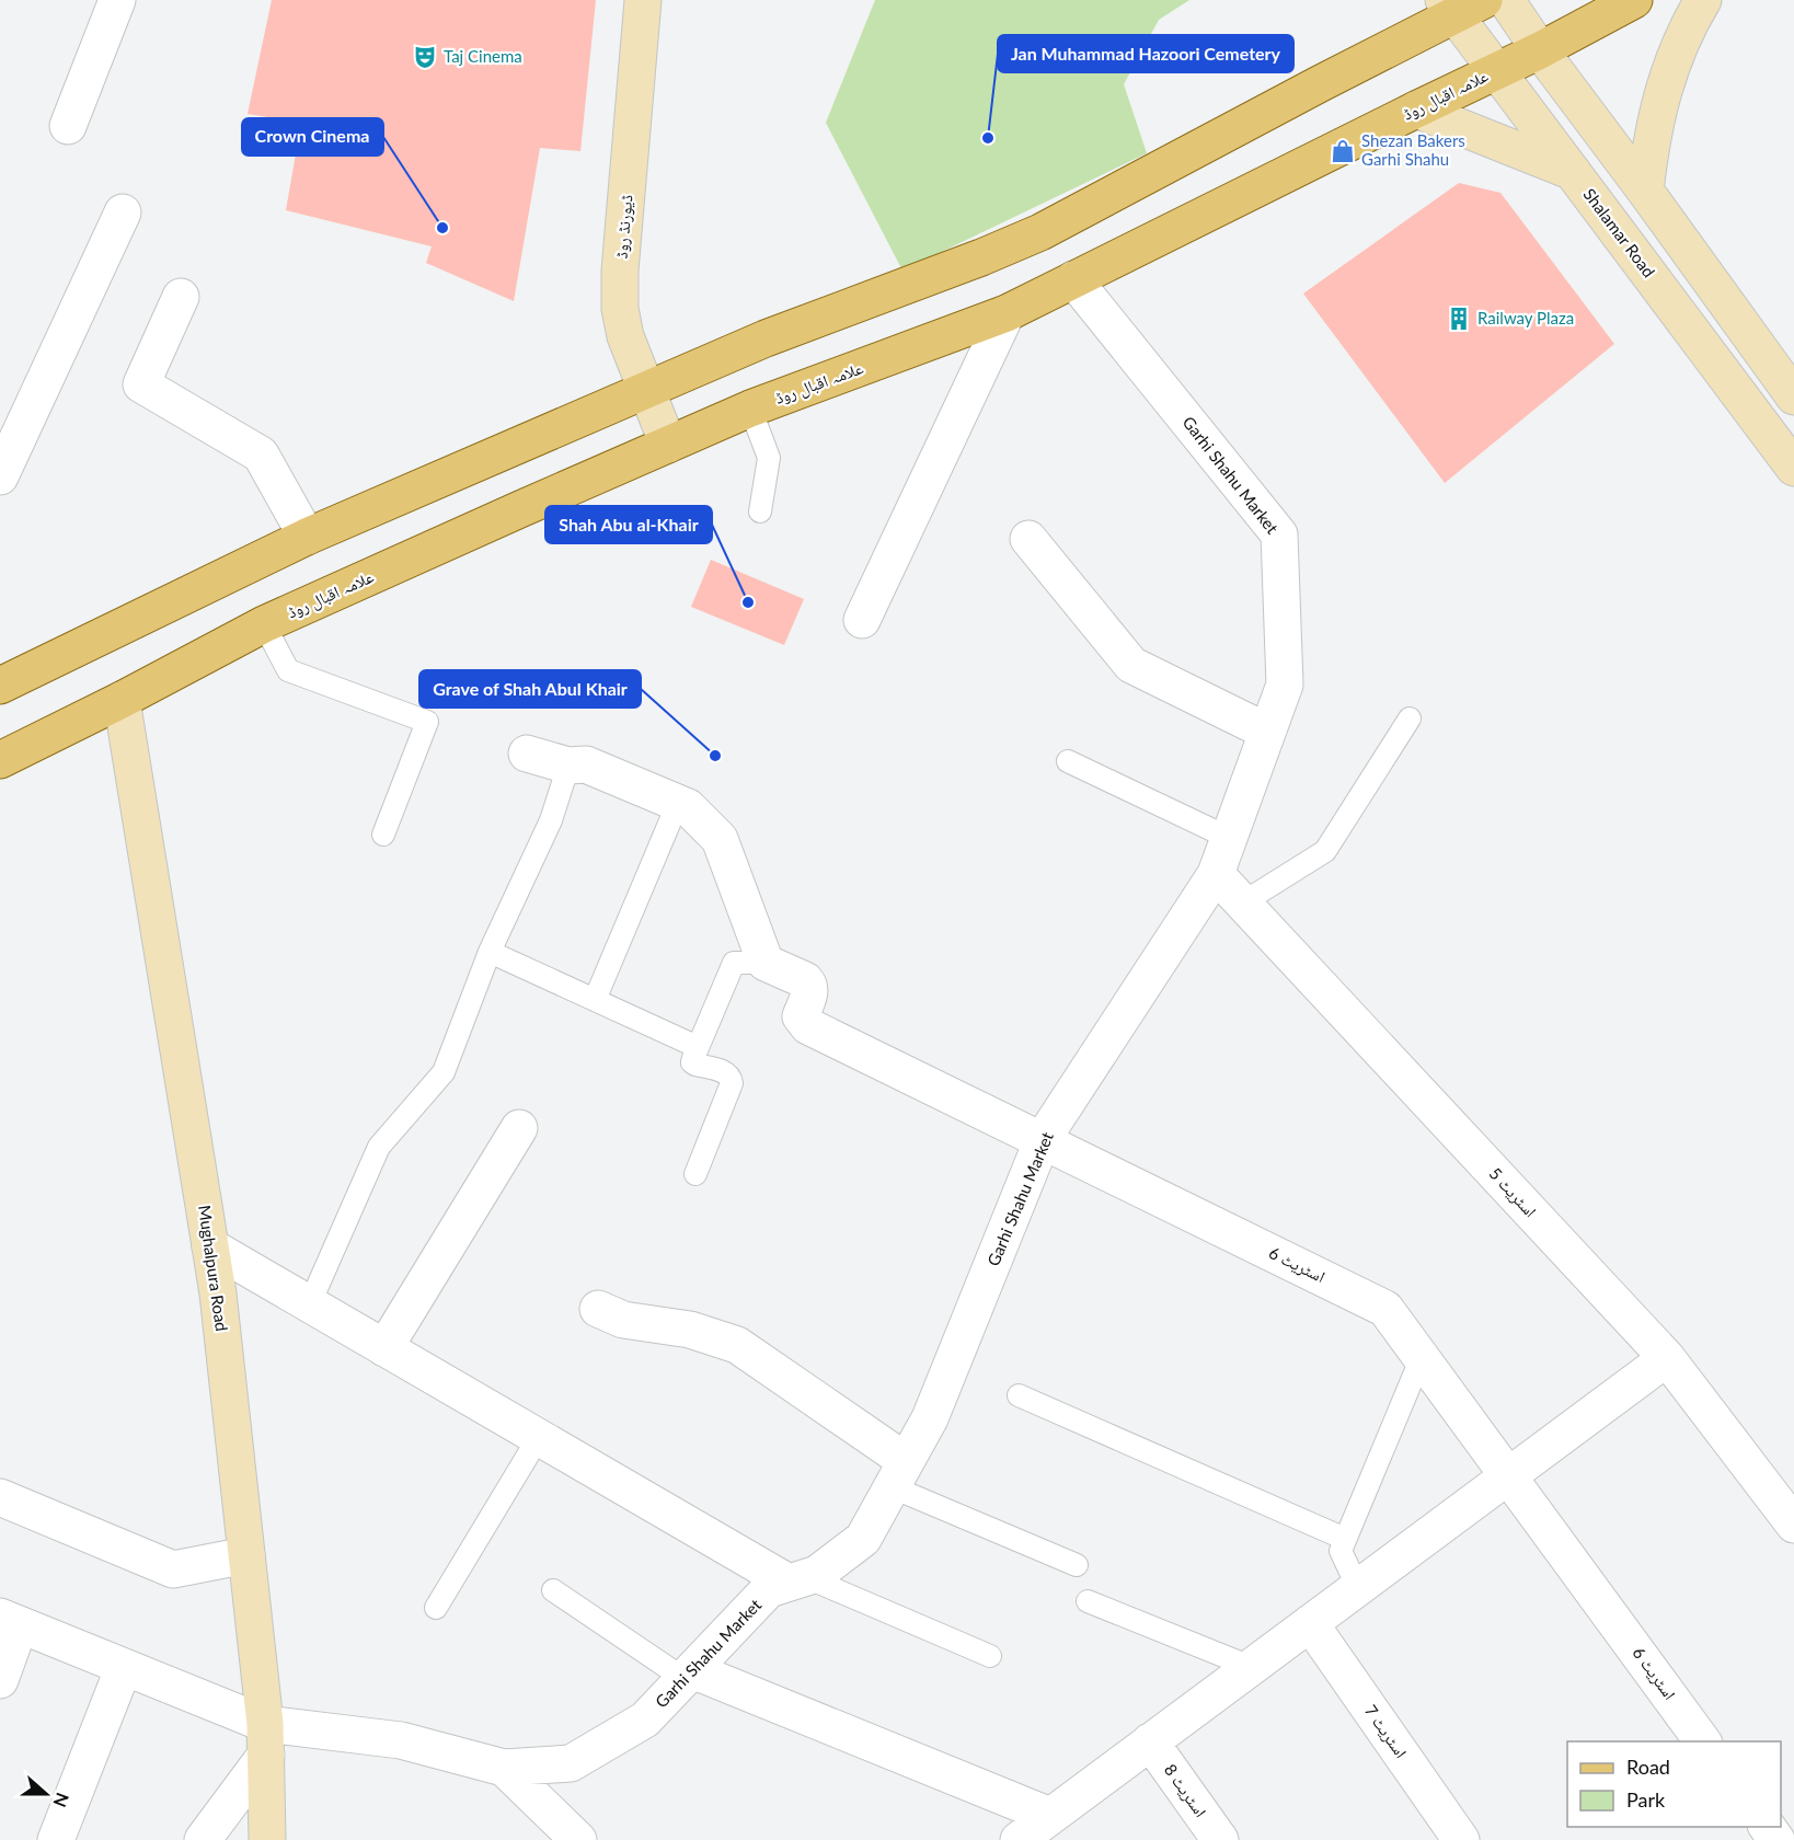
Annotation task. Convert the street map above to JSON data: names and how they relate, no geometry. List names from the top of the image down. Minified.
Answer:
{"streets":{"main road":["علامہ اقبال روڈ","ڈیورنڈ روڈ","Shalamar Road","Mughalpura Road"],"street":["Garhi Shahu Market","اسٹریٹ 5","اسٹریٹ 6","اسٹریٹ 7","اسٹریٹ 8"]},"crossings":[["علامہ اقبال روڈ","ڈیورنڈ روڈ"],["علامہ اقبال روڈ","Shalamar Road"],["علامہ اقبال روڈ","Garhi Shahu Market"],["علامہ اقبال روڈ","Mughalpura Road"],["Garhi Shahu Market","اسٹریٹ 5"],["Garhi Shahu Market","اسٹریٹ 6"],["Garhi Shahu Market","Mughalpura Road"]],"places":{"theatre":["Taj Cinema"],"other":["Jan Muhammad Hazoori Cemetery","Crown Cinema","Shah Abu al-Khair","Grave of Shah Abul Khair"],"shop":["Shezan Bakers Garhi Shahu"],"building":["Railway Plaza"]},"legend":["Road","Park"],"north":"right"}
